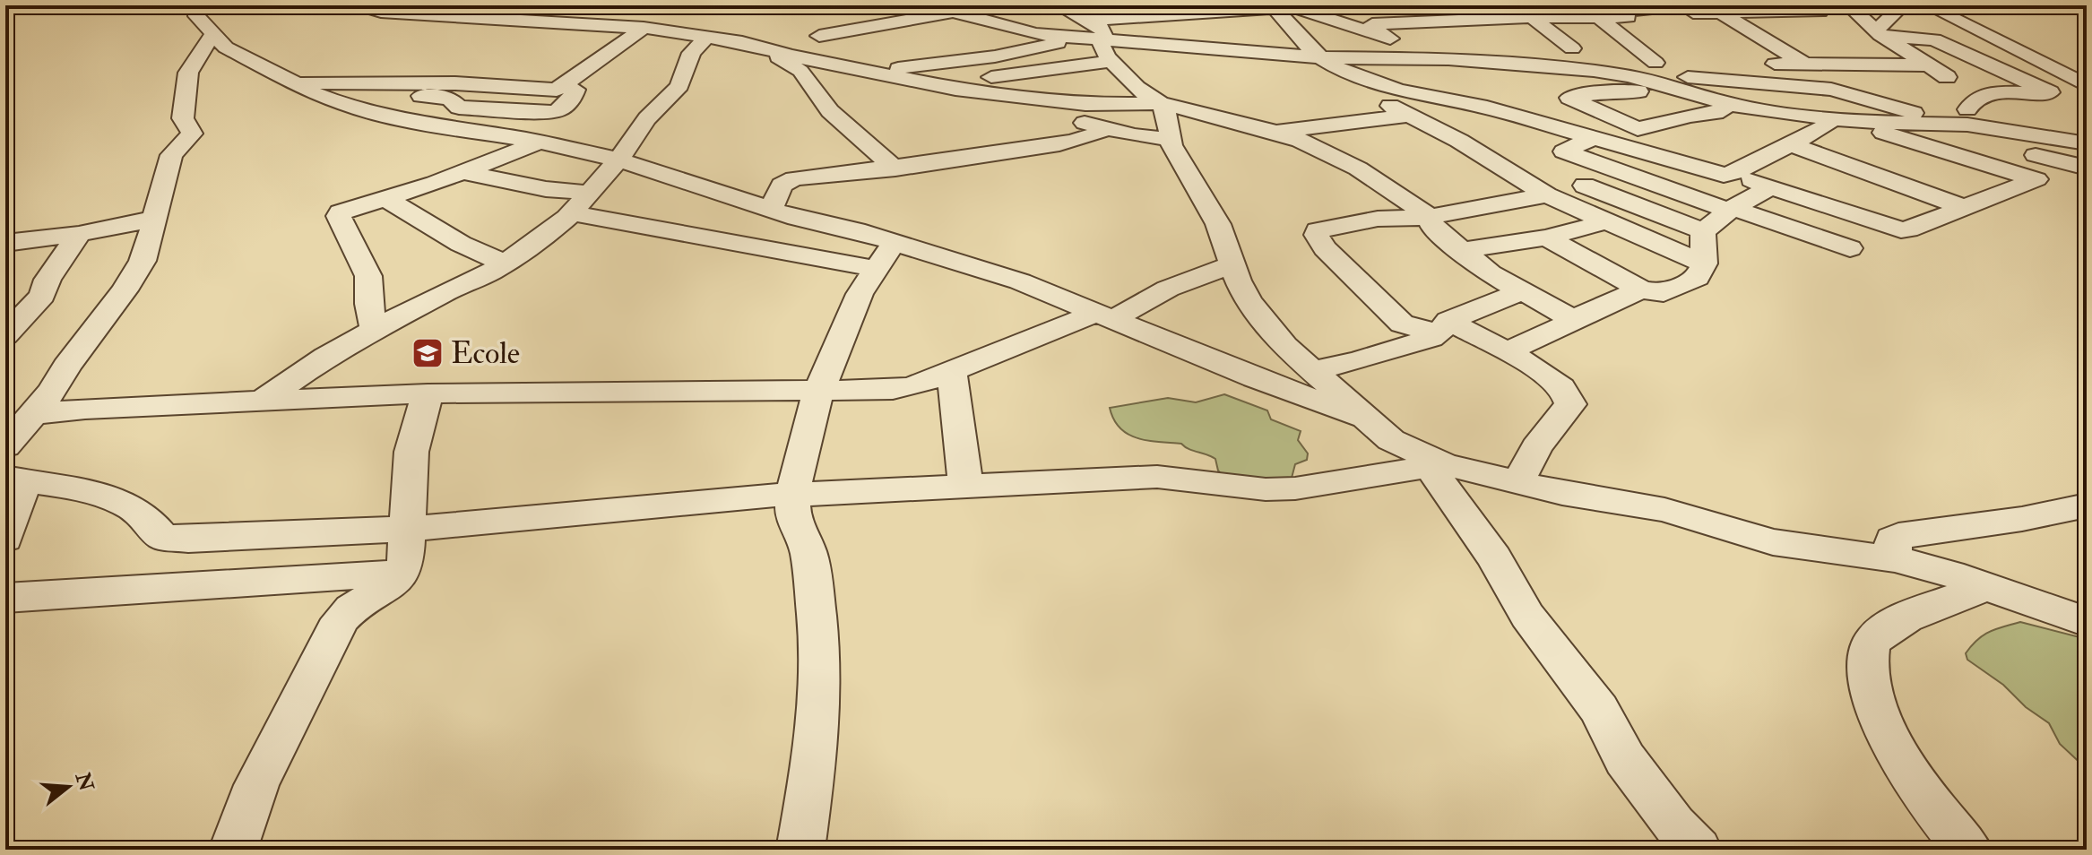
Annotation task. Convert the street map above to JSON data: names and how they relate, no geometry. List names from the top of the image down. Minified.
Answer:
{"places":{"school or university":["Ecole"]},"north":"right"}
